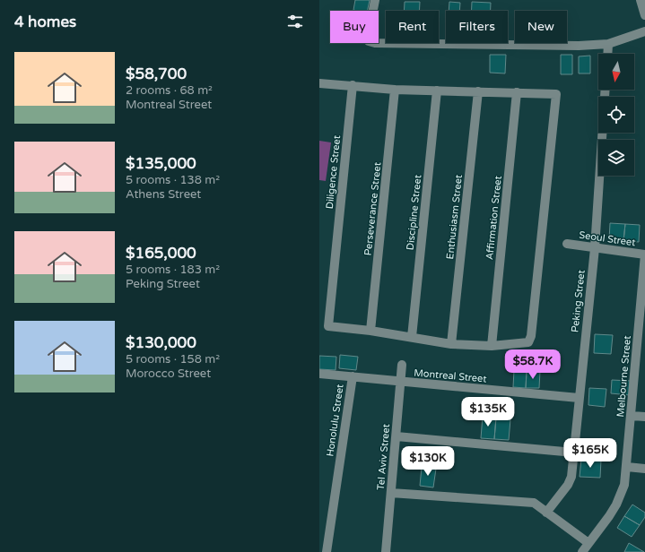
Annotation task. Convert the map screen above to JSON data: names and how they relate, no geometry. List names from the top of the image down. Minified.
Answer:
{"streets":{"street":["Diligence Street","Perseverance Street","Discipline Street","Enthusiasm Street","Affirmation Street","Seoul Street","Peking Street","Montreal Street","Melbourne Street","Honolulu Street","Tel Aviv Street"]},"crossings":[["Diligence Street","Perseverance Street"],["Seoul Street","Peking Street"],["Seoul Street","Melbourne Street"],["Peking Street","Montreal Street"],["Montreal Street","Honolulu Street"],["Montreal Street","Tel Aviv Street"]],"north":"bottom","page":{"heading":"4 homes","chip":["Buy","Rent","Filters","New"],"list":[{"name":"$58,700","note":"2 rooms · 68 m² · Montreal Street"},{"name":"$135,000","note":"5 rooms · 138 m² · Athens Street"},{"name":"$165,000","note":"5 rooms · 183 m² · Peking Street"},{"name":"$130,000","note":"5 rooms · 158 m² · Morocco Street"}],"price":["$58.7K","$135K","$165K","$130K"]}}
